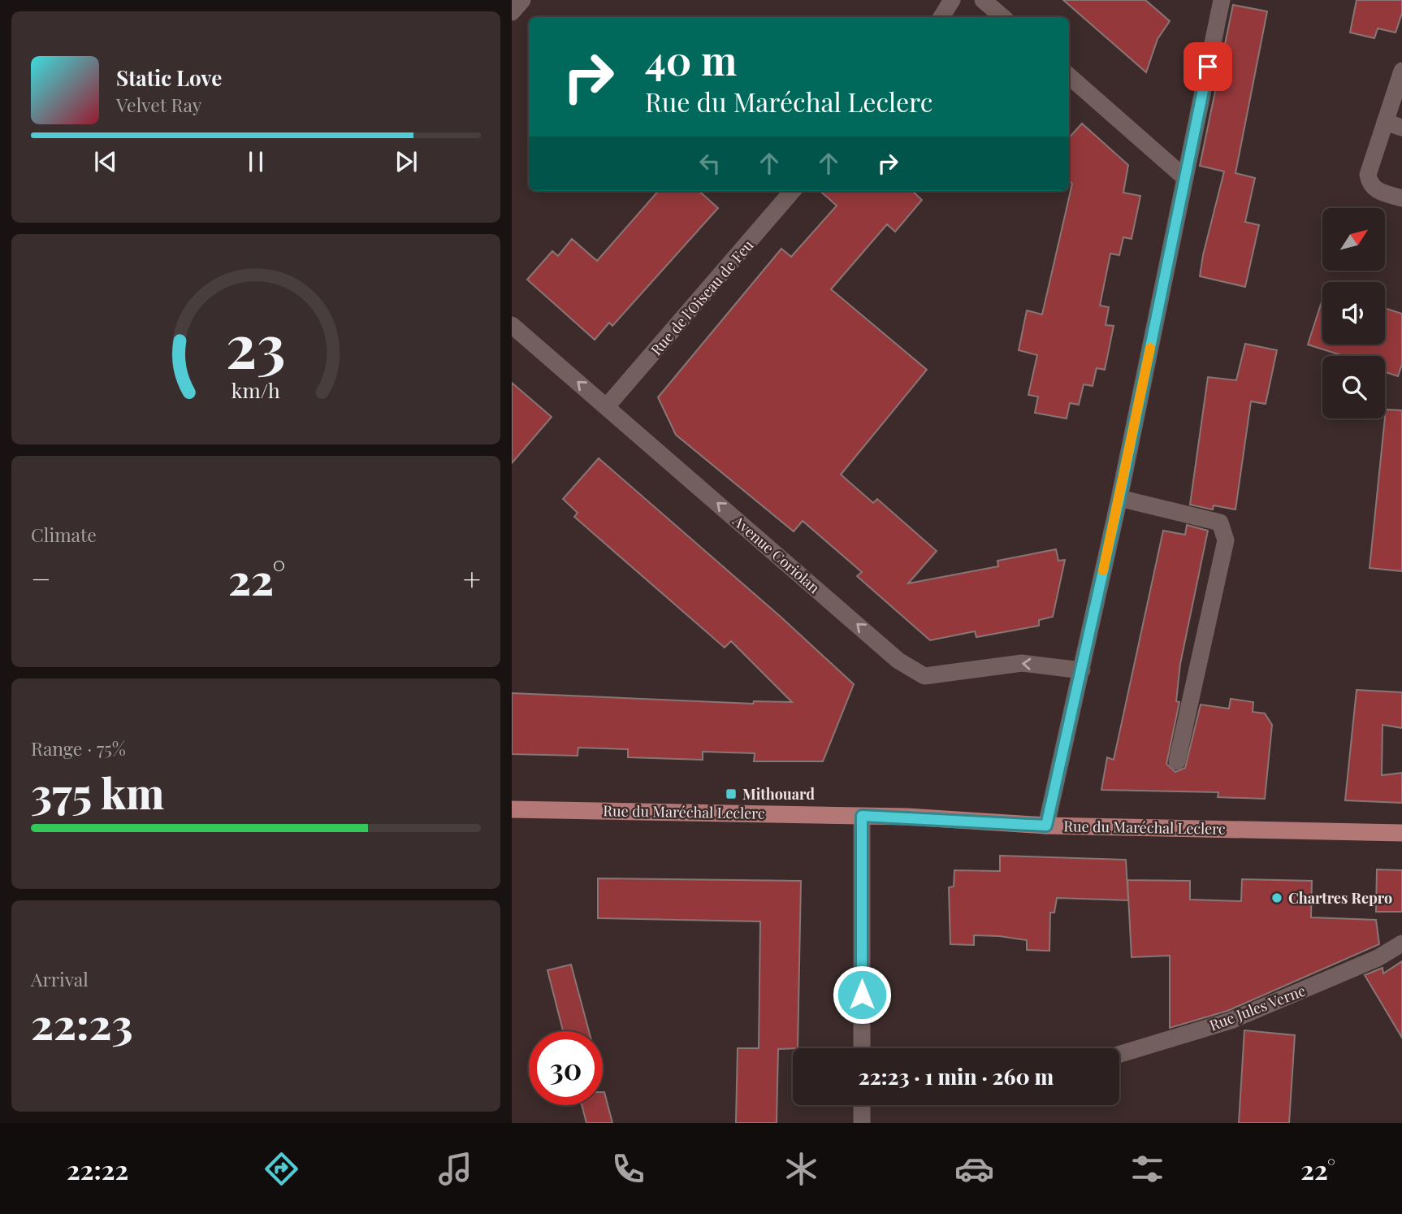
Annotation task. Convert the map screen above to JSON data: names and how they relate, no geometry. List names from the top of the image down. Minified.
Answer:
{"streets":{"main road":["Rue du Maréchal Leclerc"],"street":["Rue de l'Oiseau de Feu","Avenue Coriolan","Rue Jules Verne"]},"crossings":[["Rue de l'Oiseau de Feu","Avenue Coriolan"]],"one_way":["Avenue Coriolan"],"places":{"transit":["Mithouard"],"other":["Chartres Repro"]},"north":"top right","page":{"turn":["40 m","Rue du Maréchal Leclerc"],"song":["Static Love","Velvet Ray"],"tile":["Climate",["Range · 75%","375 km"],["Arrival","22:23"]],"heat":["−","22°","+"],"limit":"30","trip":"22:23 · 1 min · 260 m","tabs":["22:22","22°"],"gauge":["23","km/h"]}}
